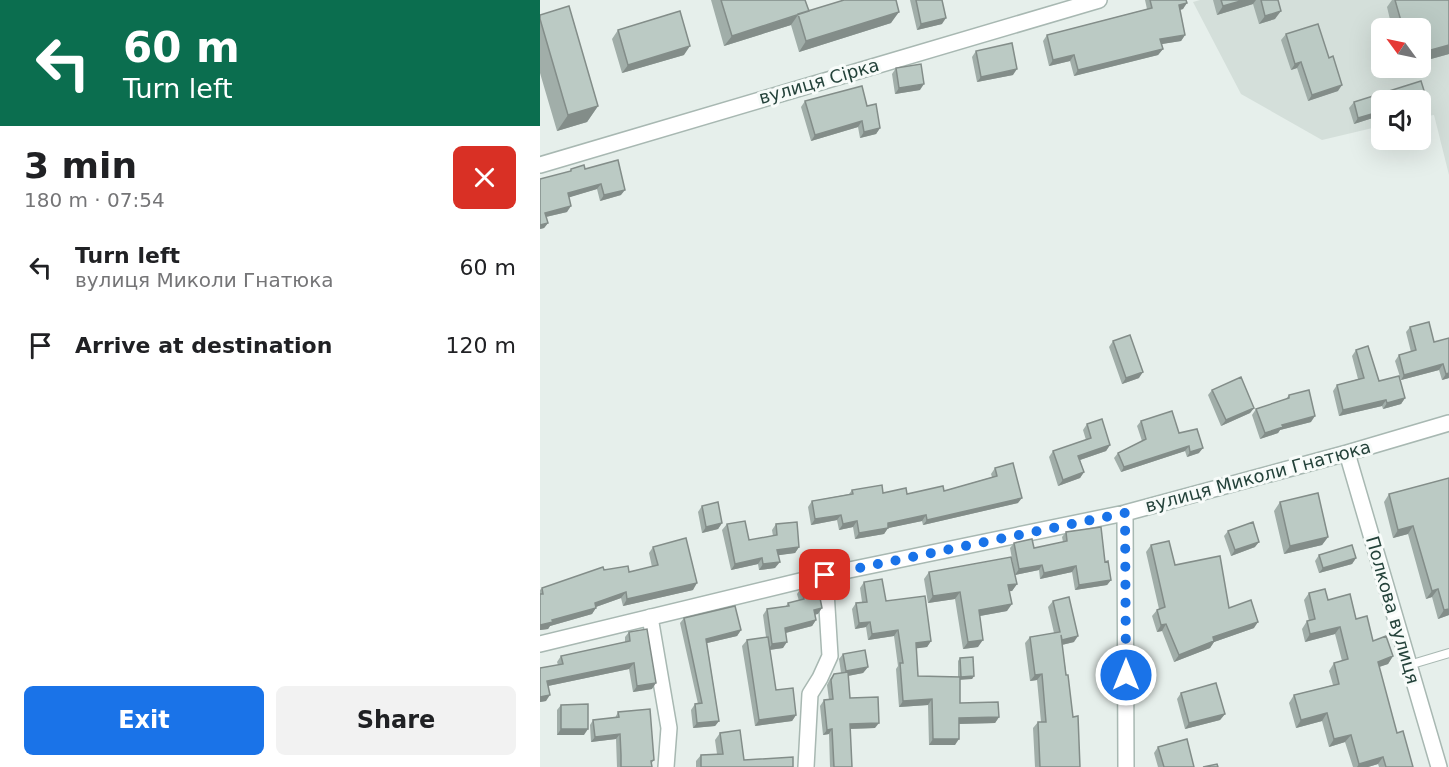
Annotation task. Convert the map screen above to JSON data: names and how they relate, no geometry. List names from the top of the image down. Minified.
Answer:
{"streets":{"street":["вулиця Сірка","вулиця Миколи Гнатюка","Полкова вулиця"]},"crossings":[["вулиця Миколи Гнатюка","Полкова вулиця"]],"north":"top left","page":{"turn":["60 m","Turn left"],"heading":["3 min","180 m · 07:54"],"list":[{"name":"Turn left","note":"вулиця Миколи Гнатюка","value":"60 m"},{"name":"Arrive at destination","value":"120 m"}],"buttons":["Exit","Share"]}}
